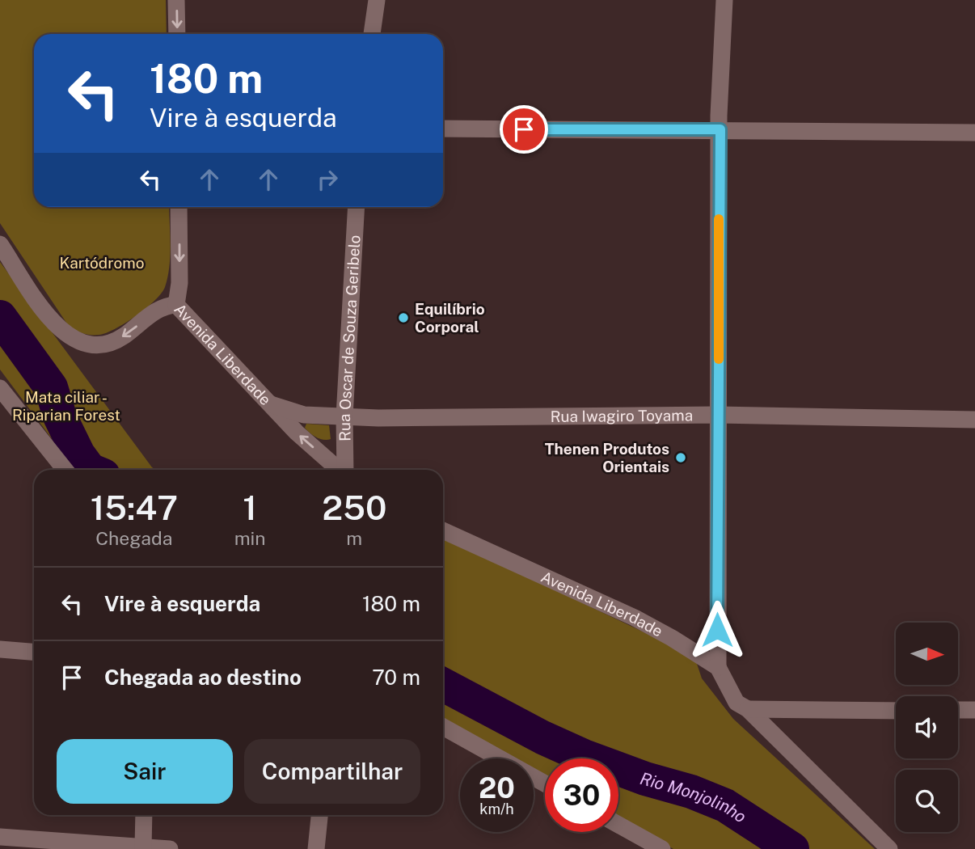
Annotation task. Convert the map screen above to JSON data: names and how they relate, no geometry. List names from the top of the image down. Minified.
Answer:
{"streets":{"street":["Rua Oscar de Souza Geribelo","Avenida Liberdade","Rua Iwagiro Toyama"]},"crossings":[["Rua Oscar de Souza Geribelo","Rua Iwagiro Toyama"],["Avenida Liberdade","Rua Iwagiro Toyama"]],"water":["Rio Monjolinho"],"parks":["Kartódromo","Mata ciliar - Riparian Forest"],"places":["Equilíbrio Corporal","Thenen Produtos Orientais"],"north":"right","page":{"turn":["180 m","Vire à esquerda"],"eta":["15:47","Chegada","1","min","250","m"],"list":[{"name":"Vire à esquerda","value":"180 m"},{"name":"Chegada ao destino","value":"70 m"}],"buttons":["Sair","Compartilhar"],"speed":"20 km/h","limit":"30"}}
